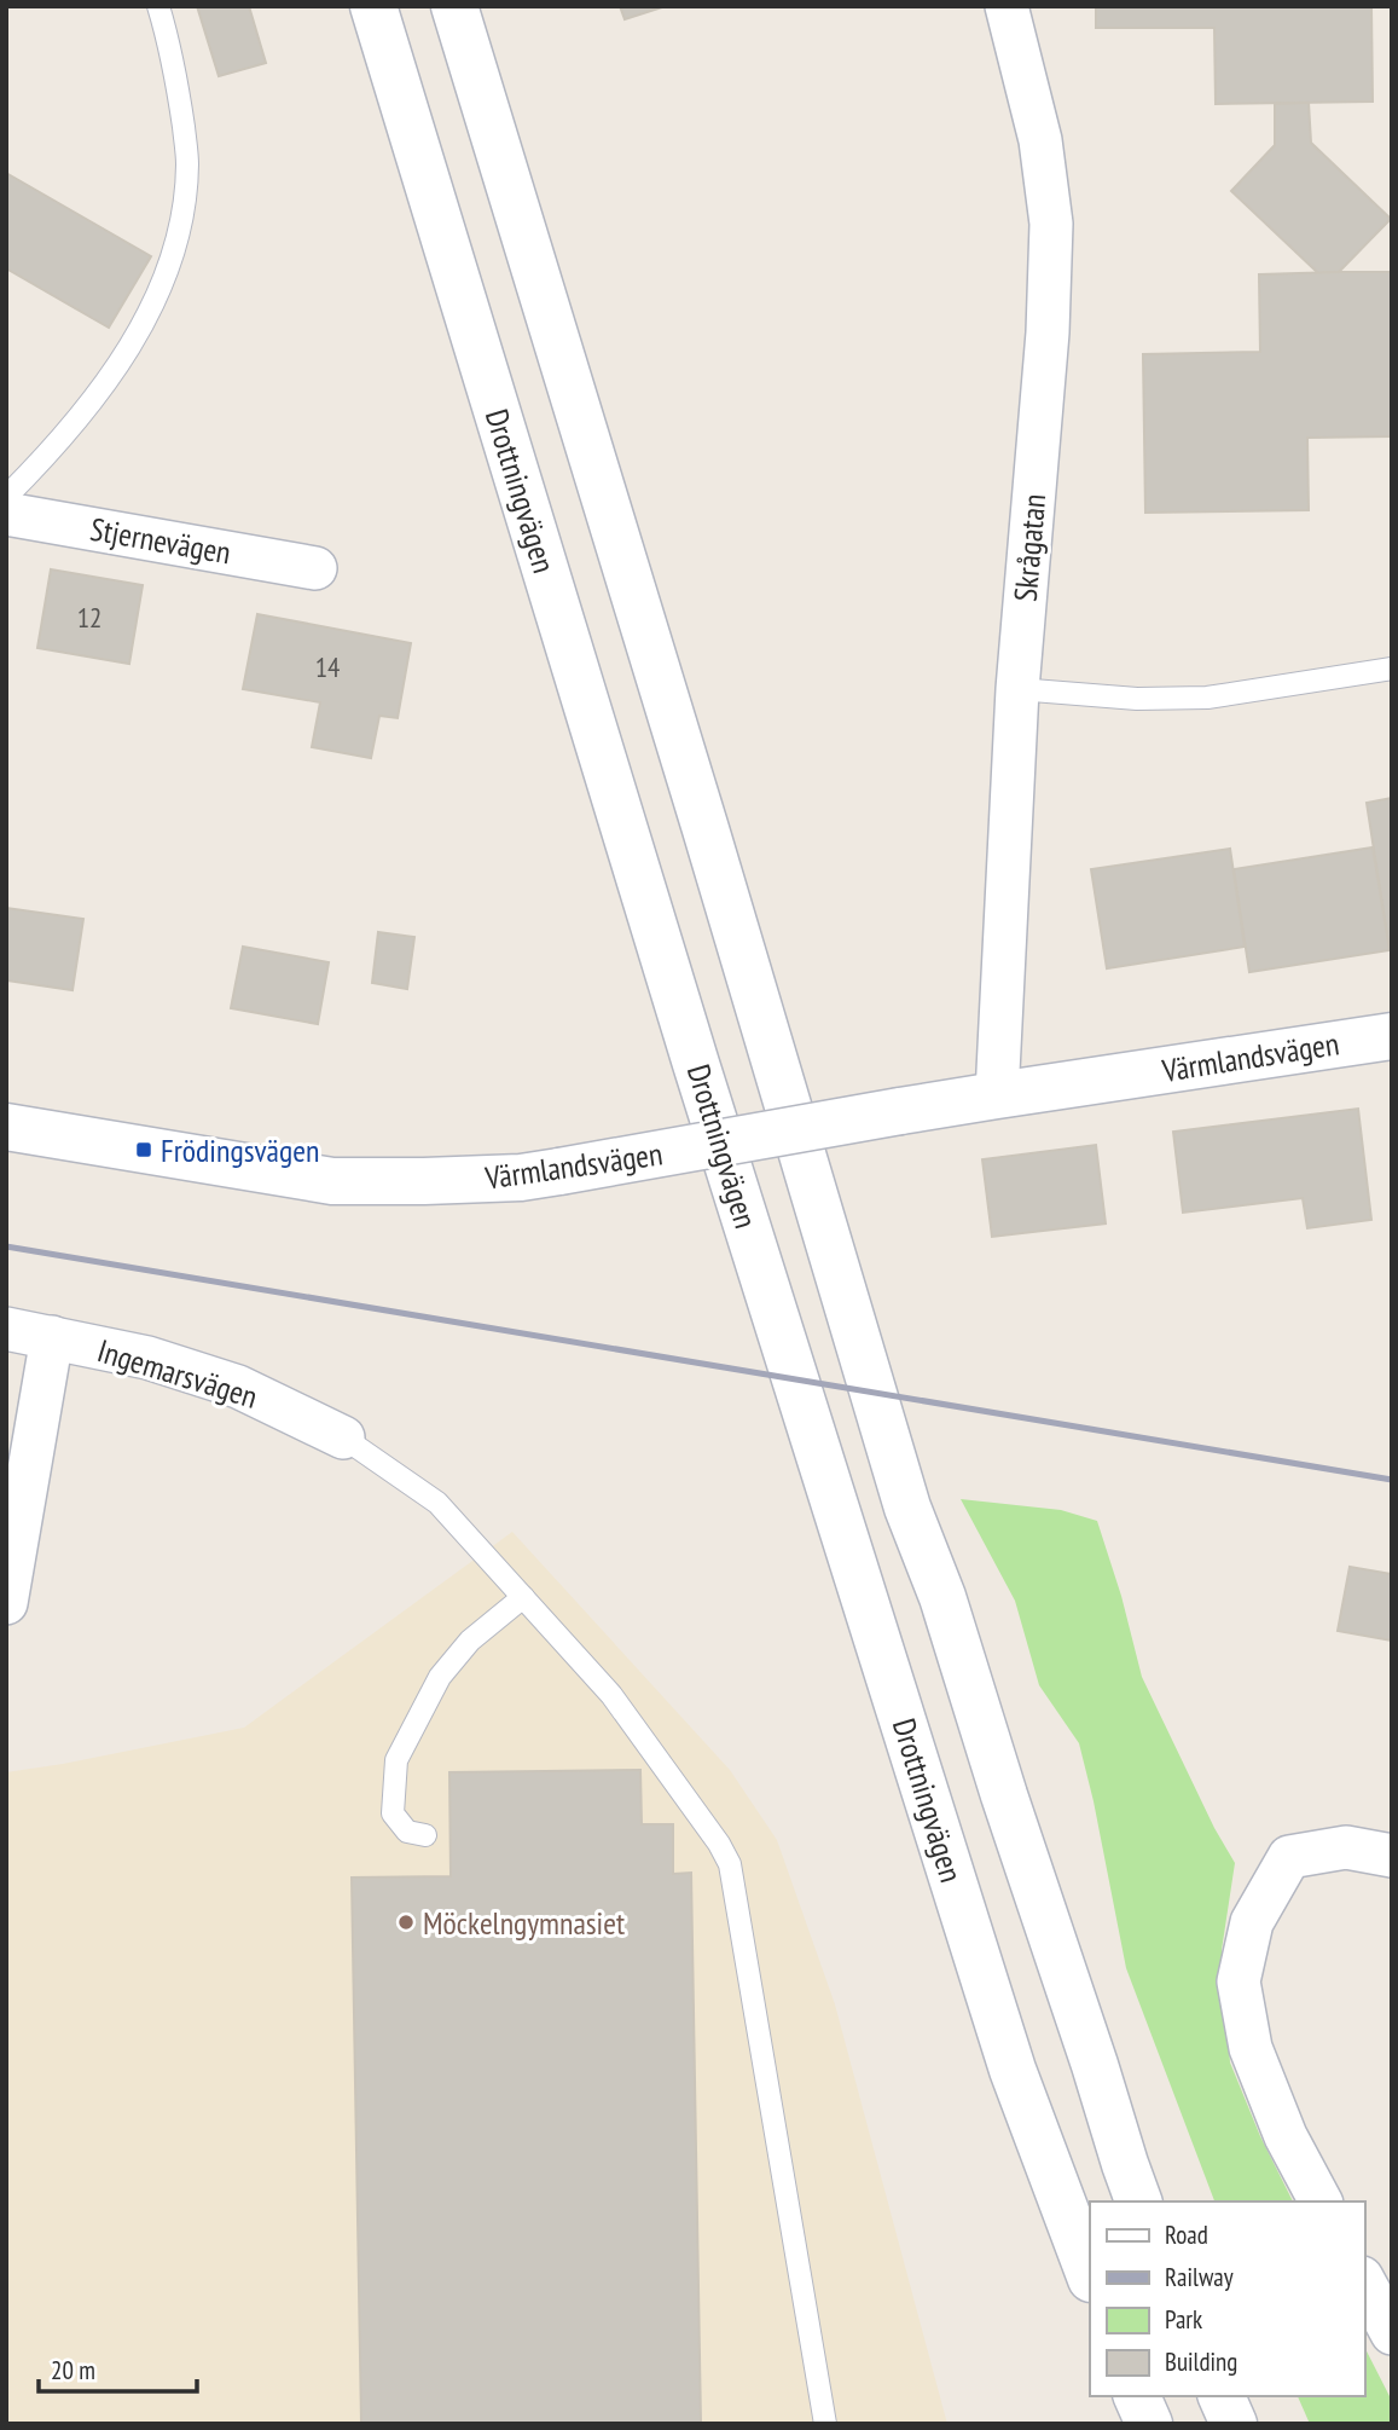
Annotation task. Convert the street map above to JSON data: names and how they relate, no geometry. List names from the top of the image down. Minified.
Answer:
{"streets":{"main road":["Drottningvägen","Värmlandsvägen"],"street":["Stjernevägen","Skrågatan","Ingemarsvägen"]},"crossings":[["Skrågatan","Värmlandsvägen"]],"places":{"transit":["Frödingsvägen"],"other":["Möckelngymnasiet"]},"house_numbers":["12","14"],"legend":["Road","Railway","Park","Building"],"scale_bar":"20 m"}
